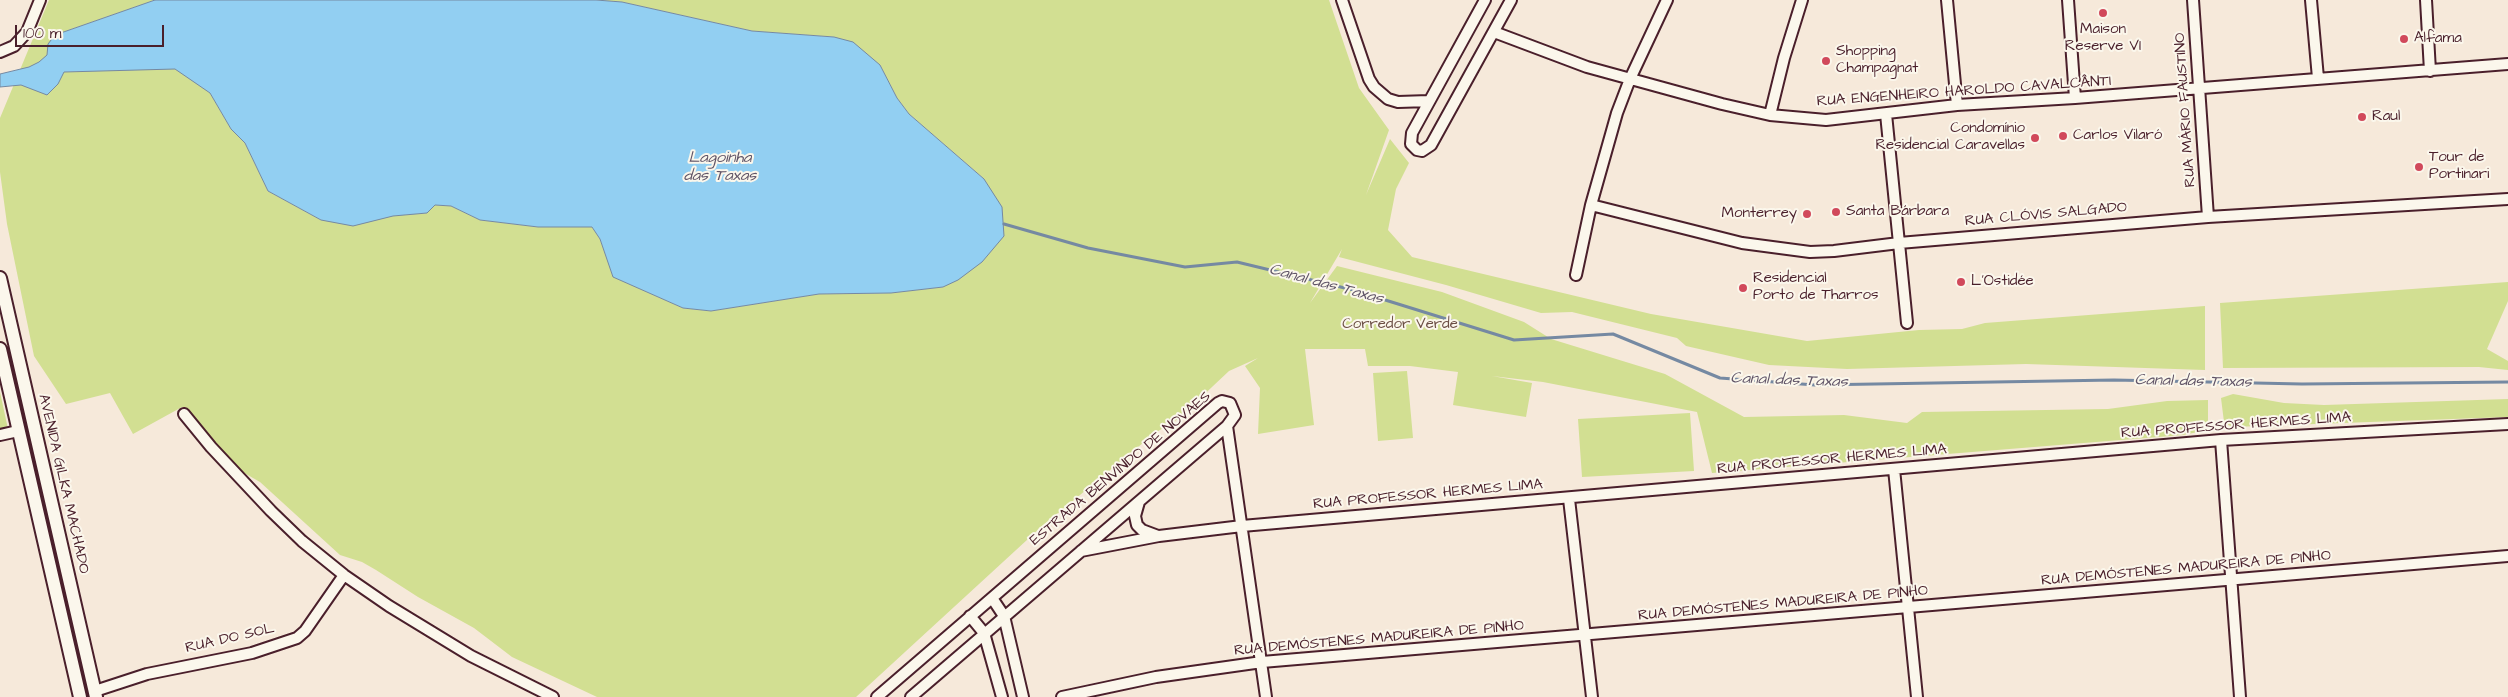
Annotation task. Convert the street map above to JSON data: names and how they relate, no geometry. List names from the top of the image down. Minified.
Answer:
{"streets":{"street":["RUA ENGENHEIRO HAROLDO CAVALCÂNTI","RUA MÁRIO FAUSTINO","RUA CLÓVIS SALGADO","RUA PROFESSOR HERMES LIMA","ESTRADA BENVINDO DE NOVAES","AVENIDA GILKA MACHADO","RUA DEMÓSTENES MADUREIRA DE PINHO","RUA DO SOL"]},"crossings":[["RUA ENGENHEIRO HAROLDO CAVALCÂNTI","RUA MÁRIO FAUSTINO"],["RUA MÁRIO FAUSTINO","RUA CLÓVIS SALGADO"],["AVENIDA GILKA MACHADO","RUA DO SOL"]],"water":["Lagoinha das Taxas","Canal das Taxas"],"parks":["Corredor Verde"],"places":["Maison Reserve VI","Alfama","Shopping Champagnat","Raul","Carlos Vilaró","Condomínio Residencial Caravellas","Tour de Portinari","Santa Bárbara","Monterrey","L'Ostidée","Residencial Porto de Tharros"],"scale_bar":"100 m"}
